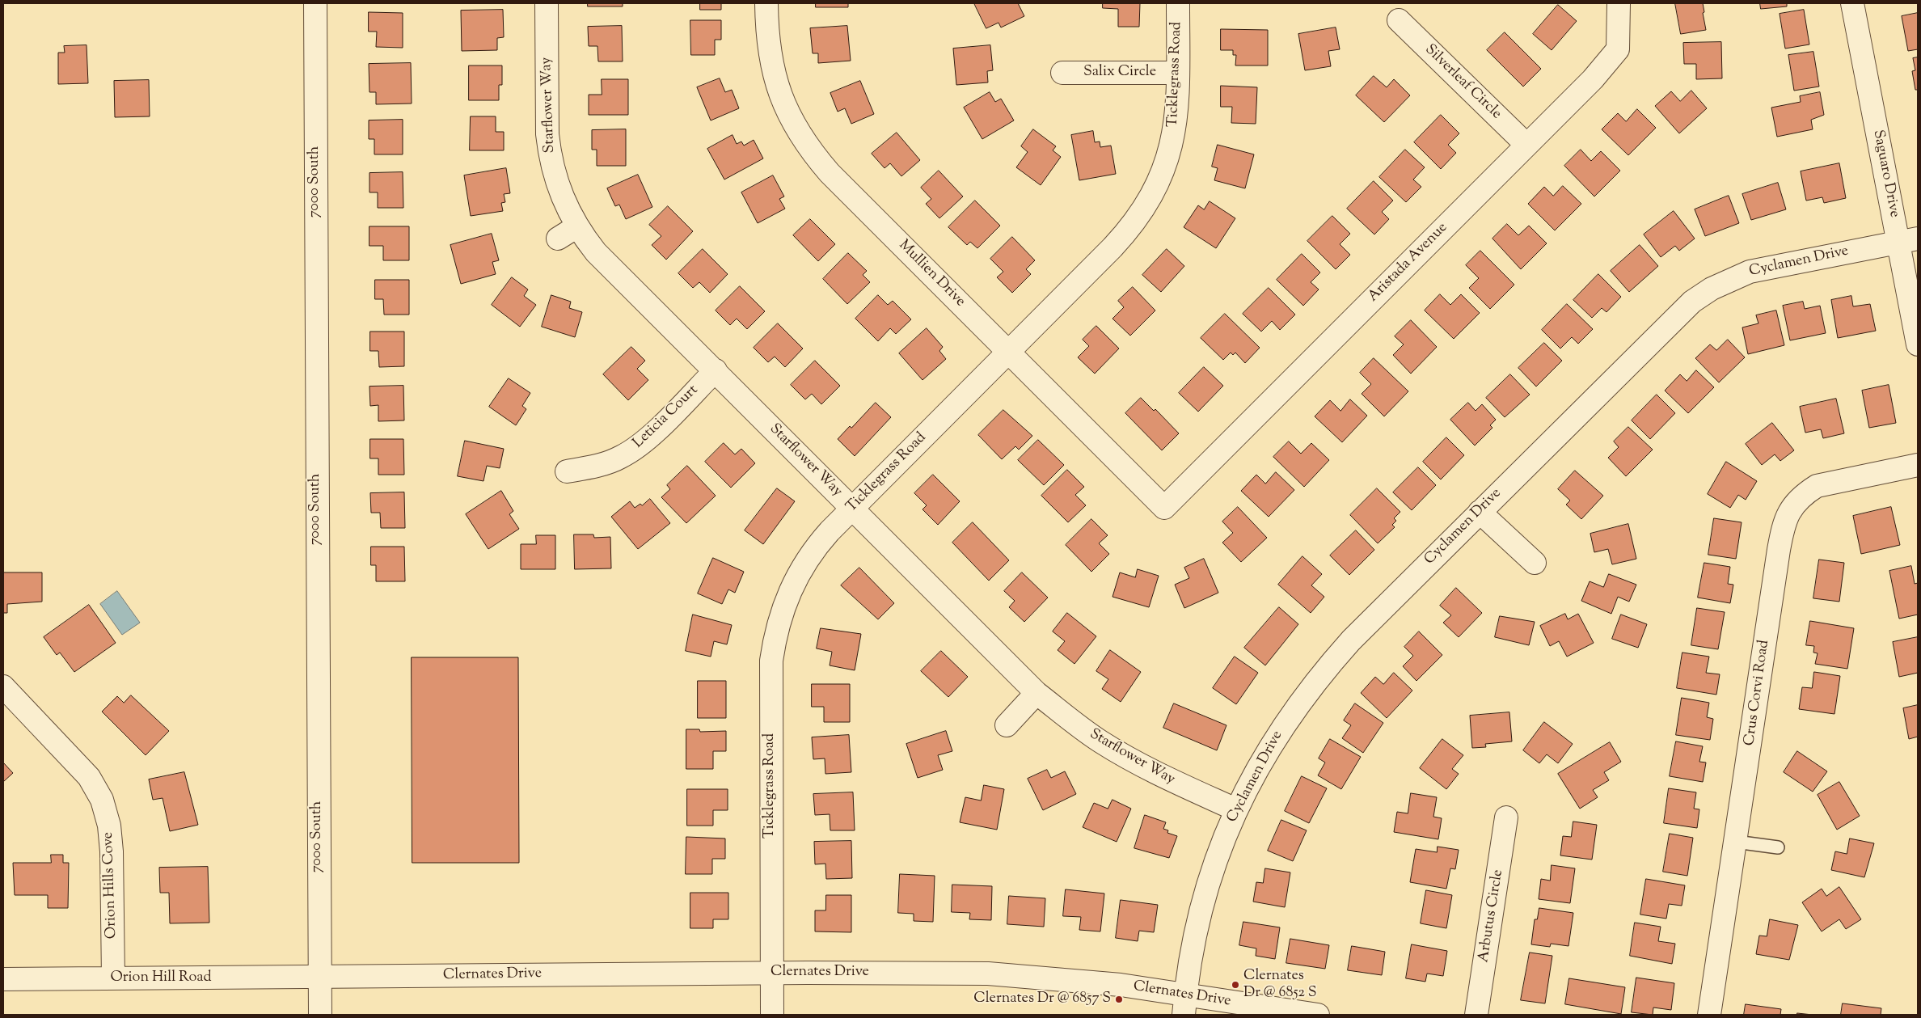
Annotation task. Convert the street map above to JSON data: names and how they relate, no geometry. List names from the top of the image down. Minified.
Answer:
{"streets":{"street":["Salix Circle","Ticklegrass Road","Silverleaf Circle","Starflower Way","Saguaro Drive","7000 South","Cyclamen Drive","Aristada Avenue","Mullien Drive","Leticia Court","Crus Corvi Road","Orion Hills Cove","Arbutus Circle","Clernates Drive","Orion Hill Road"]},"crossings":[["Salix Circle","Ticklegrass Road"],["Ticklegrass Road","Starflower Way"],["Ticklegrass Road","Mullien Drive"],["Ticklegrass Road","Clernates Drive"],["Silverleaf Circle","Aristada Avenue"],["Starflower Way","Cyclamen Drive"],["Starflower Way","Leticia Court"],["Saguaro Drive","Cyclamen Drive"],["7000 South","Clernates Drive"],["7000 South","Orion Hill Road"],["Cyclamen Drive","Clernates Drive"],["Aristada Avenue","Mullien Drive"],["Orion Hills Cove","Orion Hill Road"],["Clernates Drive","Orion Hill Road"]],"places":["Clernates Dr @ 6852 S","Clernates Dr @ 6857 S"]}
